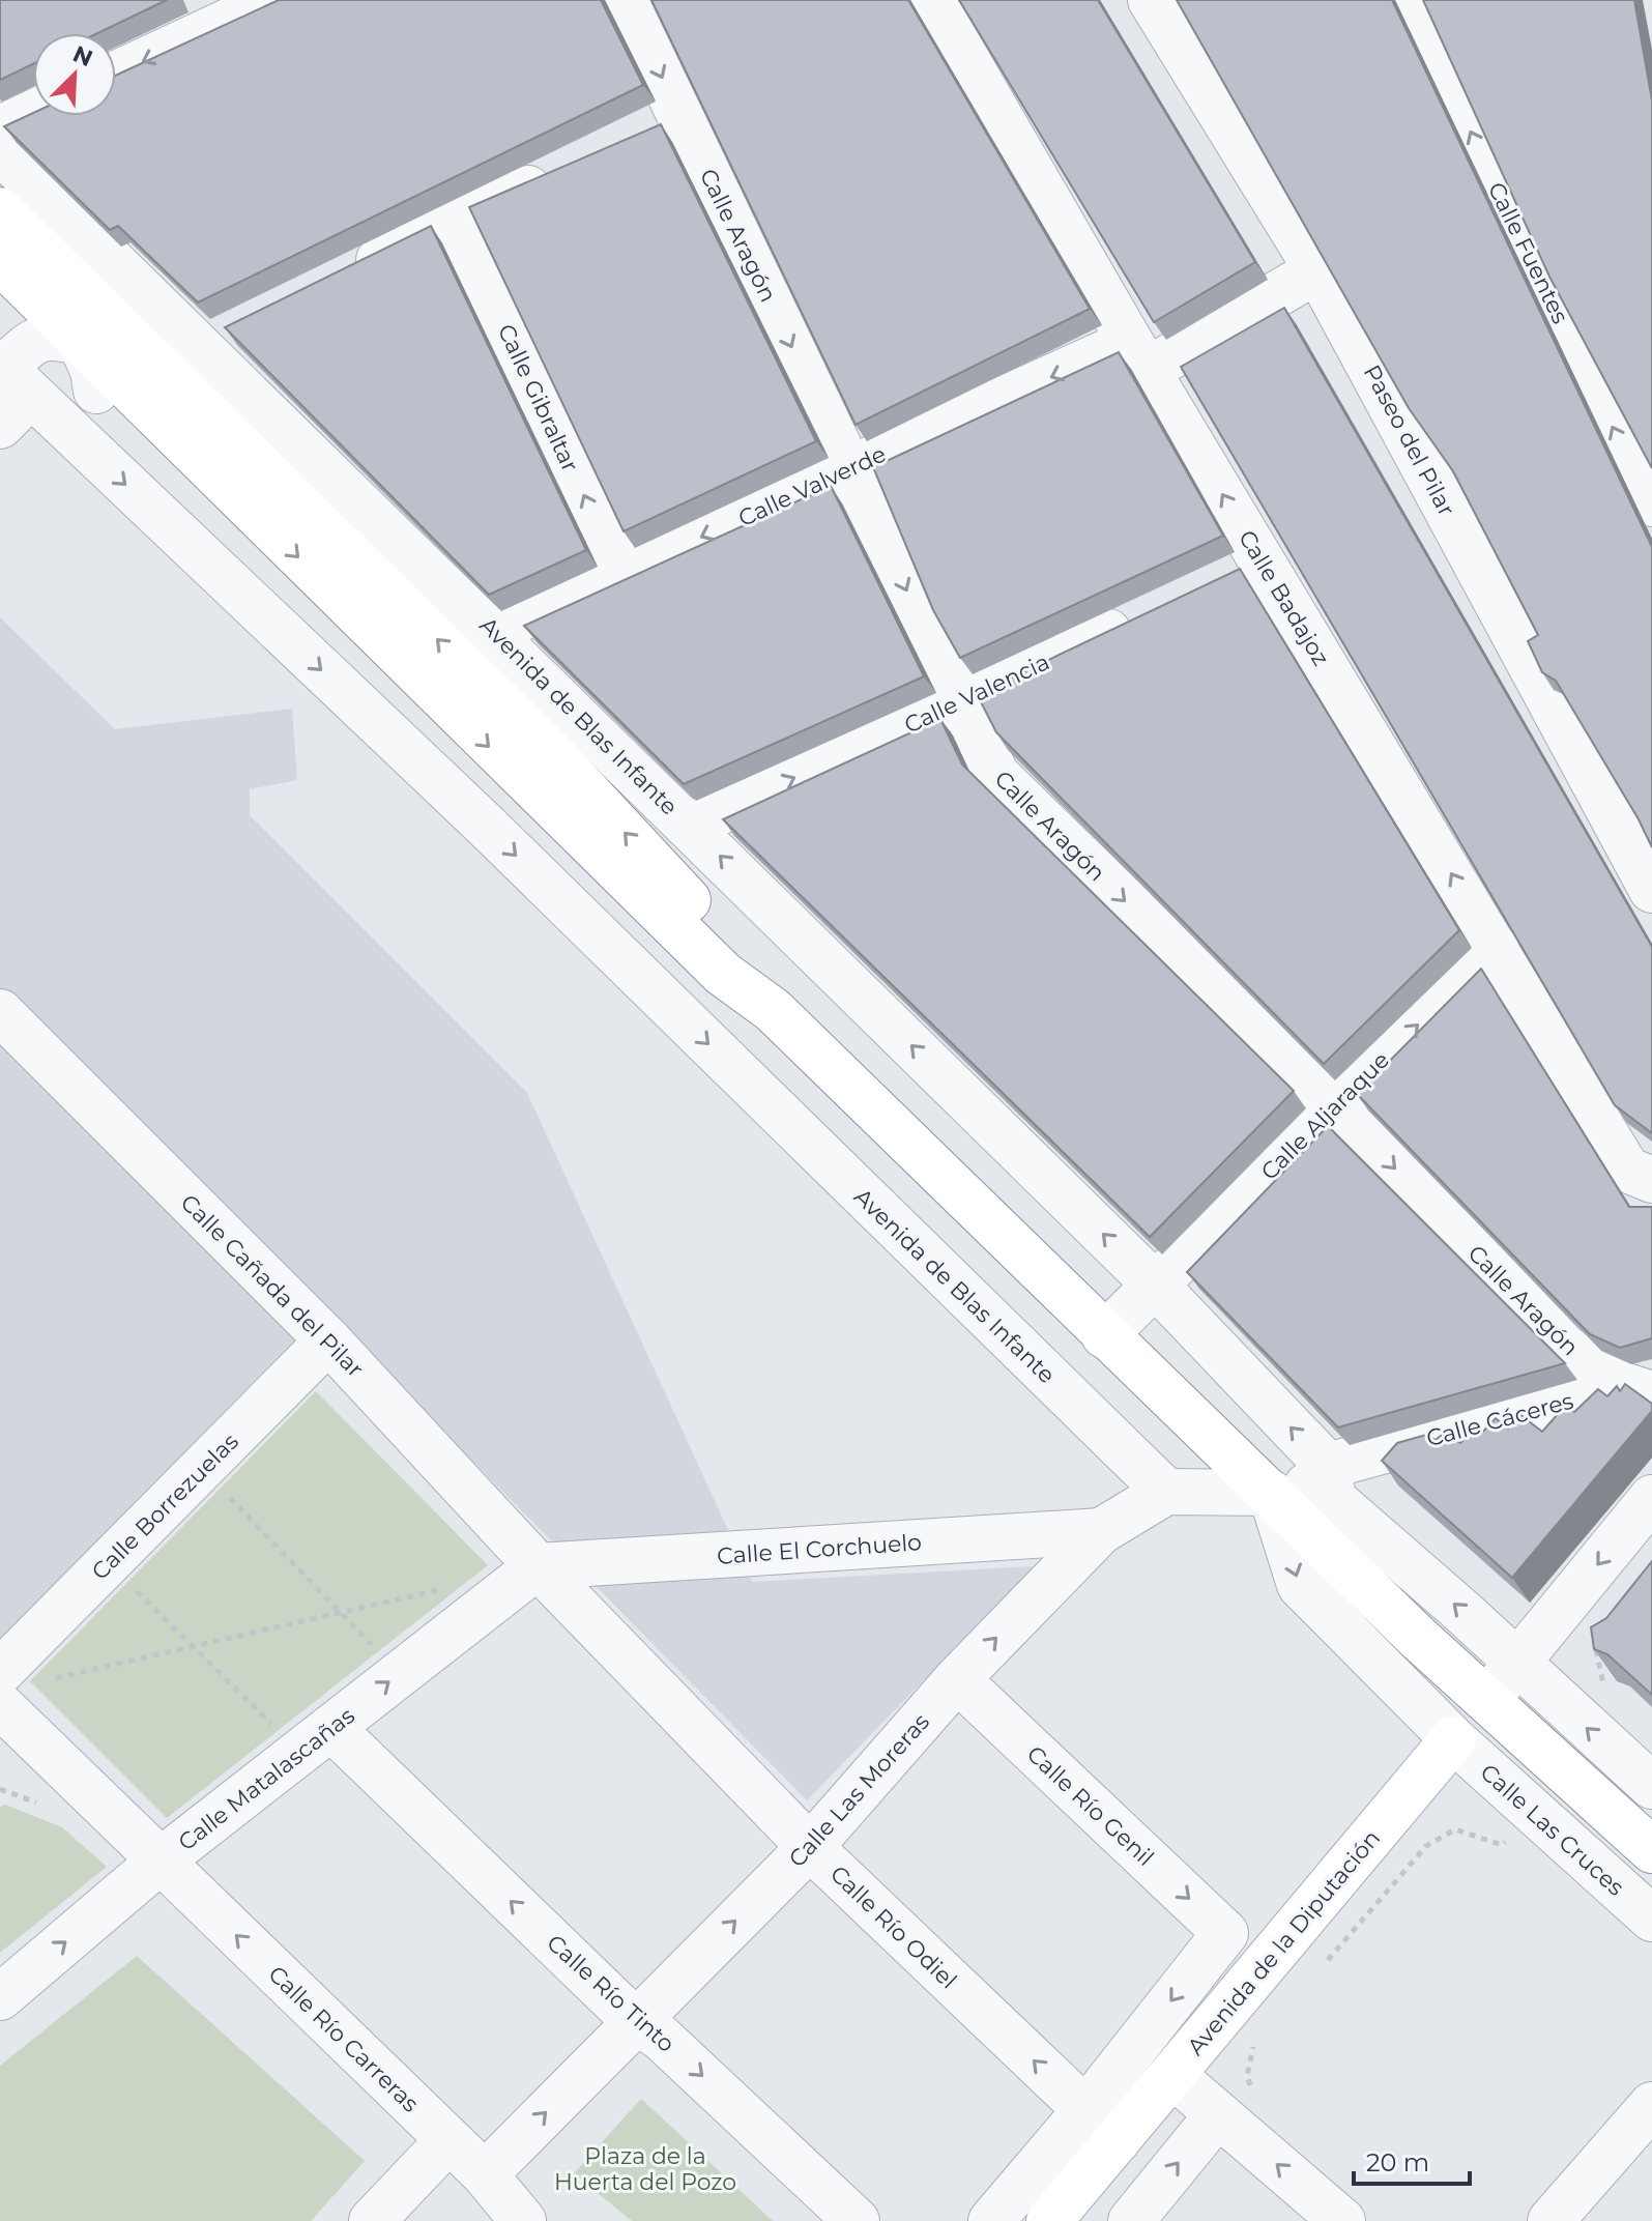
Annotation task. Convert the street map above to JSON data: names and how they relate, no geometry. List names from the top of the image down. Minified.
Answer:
{"streets":{"main road":["Avenida de Blas Infante","Avenida de la Diputación"],"street":["Calle Aragón","Calle Fuentes","Calle Gibraltar","Paseo del Pilar","Calle Valverde","Calle Badajoz","Calle Valencia","Calle Aljaraque","Calle Cañada del Pilar","Calle Cáceres","Calle Borrezuelas","Calle El Corchuelo","Calle Matalascañas","Calle Las Moreras","Calle Río Genil","Calle Las Cruces","Calle Río Odiel","Calle Río Tinto","Calle Río Carreras"]},"crossings":[["Calle Aragón","Calle Valverde"],["Calle Aragón","Calle Valencia"],["Calle Aragón","Calle Aljaraque"],["Calle Aragón","Calle Cáceres"],["Calle Gibraltar","Calle Valverde"],["Paseo del Pilar","Calle Valverde"],["Calle Valverde","Calle Badajoz"],["Calle Valverde","Avenida de Blas Infante"],["Calle Badajoz","Calle Aljaraque"],["Calle Valencia","Avenida de Blas Infante"],["Avenida de Blas Infante","Calle Aljaraque"],["Avenida de Blas Infante","Calle Cáceres"],["Avenida de Blas Infante","Calle Las Moreras"],["Avenida de Blas Infante","Calle Las Cruces"],["Avenida de Blas Infante","Avenida de la Diputación"],["Calle Cañada del Pilar","Calle Borrezuelas"],["Calle Cañada del Pilar","Calle El Corchuelo"],["Calle Cañada del Pilar","Calle Matalascañas"],["Calle Cañada del Pilar","Calle Río Odiel"],["Calle El Corchuelo","Calle Matalascañas"],["Calle El Corchuelo","Calle Las Moreras"],["Calle El Corchuelo","Calle Río Odiel"],["Calle Matalascañas","Calle Río Odiel"],["Calle Matalascañas","Calle Río Tinto"],["Calle Matalascañas","Calle Río Carreras"],["Calle Las Moreras","Calle Río Genil"],["Calle Las Moreras","Calle Río Odiel"],["Calle Las Moreras","Calle Río Tinto"],["Calle Las Moreras","Calle Río Carreras"],["Calle Río Genil","Avenida de la Diputación"],["Calle Las Cruces","Avenida de la Diputación"],["Calle Río Odiel","Avenida de la Diputación"]],"one_way":["Calle Aragón","Calle Fuentes","Calle Gibraltar","Calle Badajoz","Calle Valencia","Calle Aljaraque","Calle Matalascañas","Calle Las Moreras","Calle Río Genil","Calle Río Odiel","Calle Río Carreras"],"parks":["Plaza de la Huerta del Pozo"],"scale_bar":"20 m","north":"top right"}
